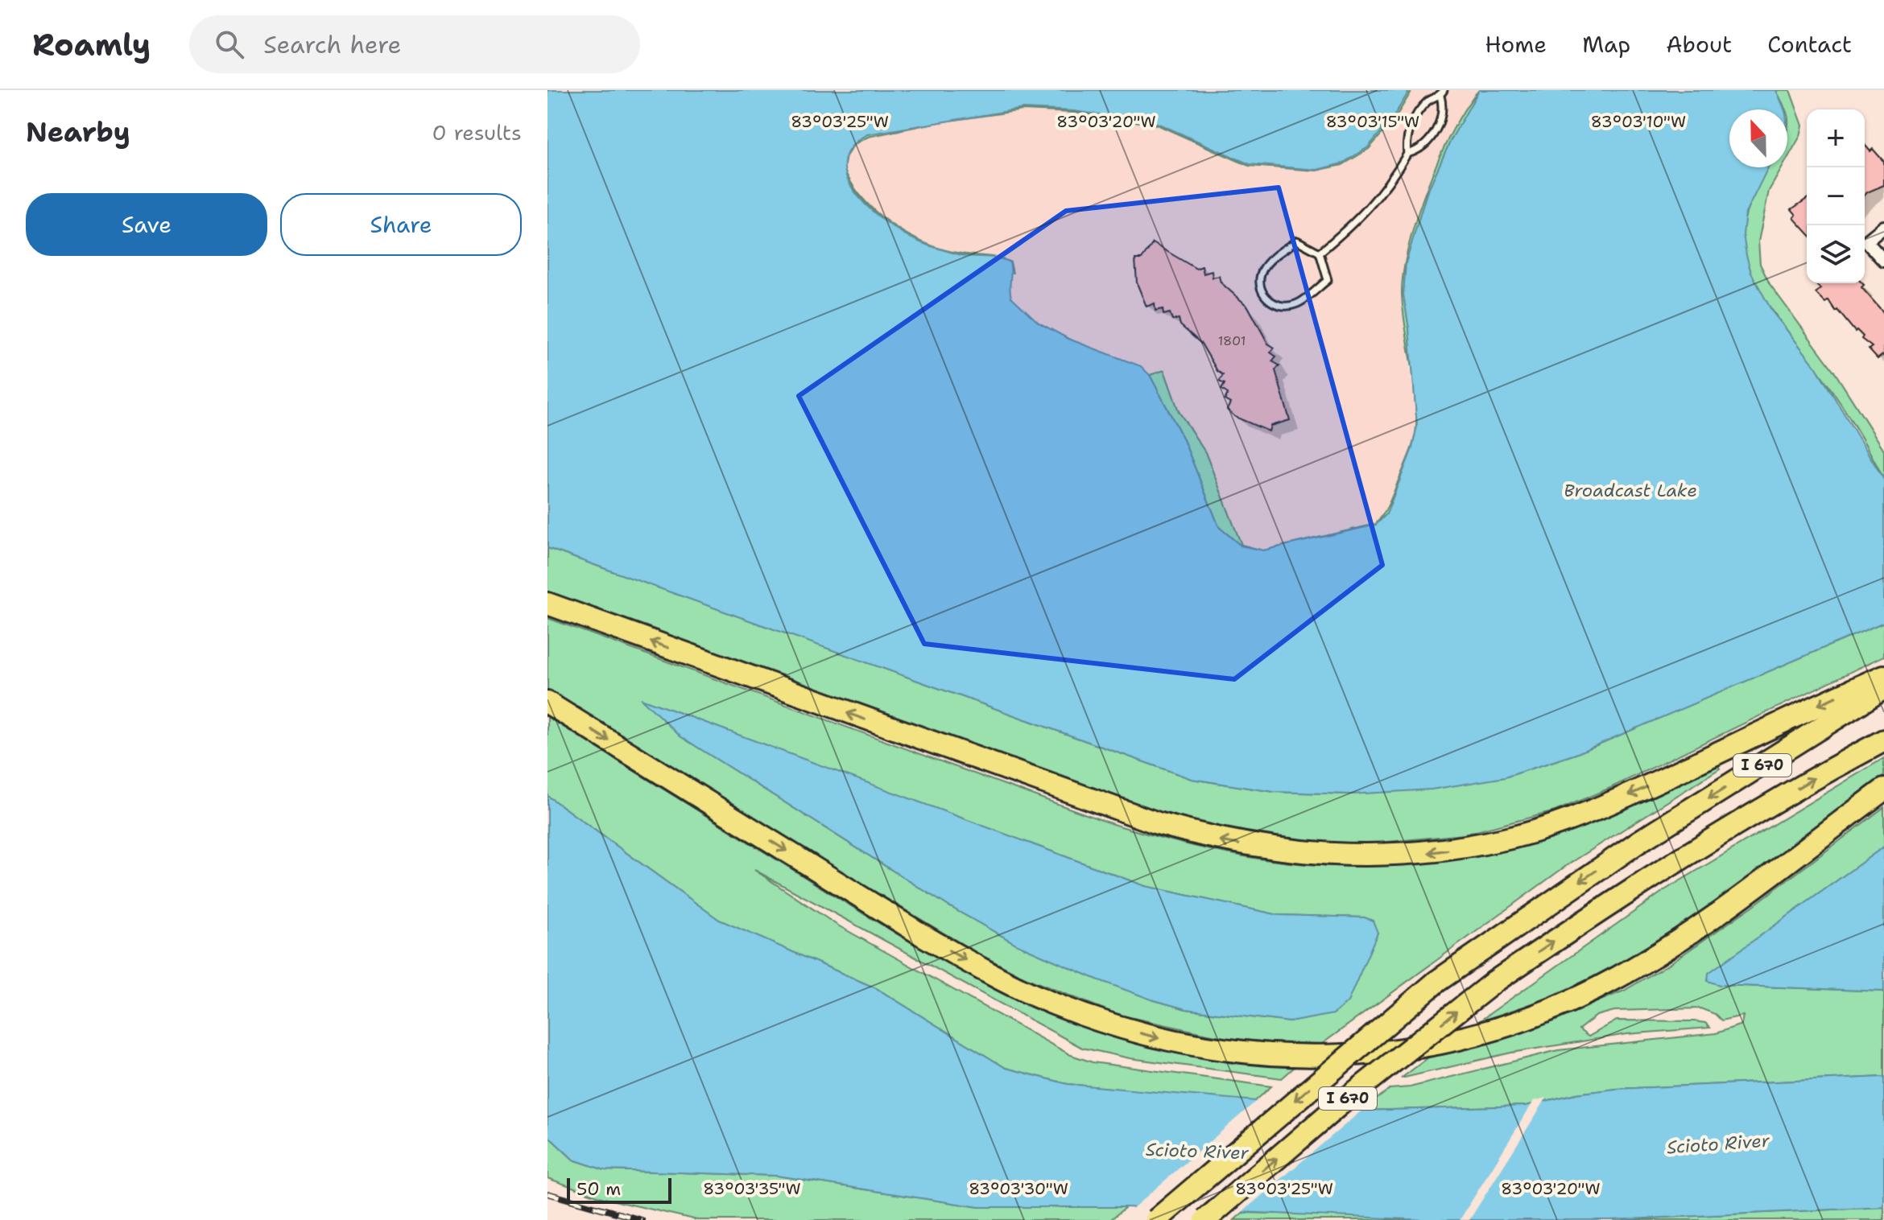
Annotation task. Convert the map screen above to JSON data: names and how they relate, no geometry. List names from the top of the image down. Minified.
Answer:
{"streets":{"highway":["I 670"]},"water":["Broadcast Lake","Scioto River"],"house_numbers":["1801"],"scale_bar":"50 m","north":"top","page":{"header":"Roamly","search":"Search here","nav":["Home","Map","About","Contact"],"heading":["Nearby","0 results"],"map_buttons":["+","−"],"buttons":["Save","Share"],"scale":"50 m"},"coordinates":["83°03'25\"W","83°03'20\"W","83°03'15\"W","83°03'10\"W","83°03'35\"W","83°03'30\"W"]}
